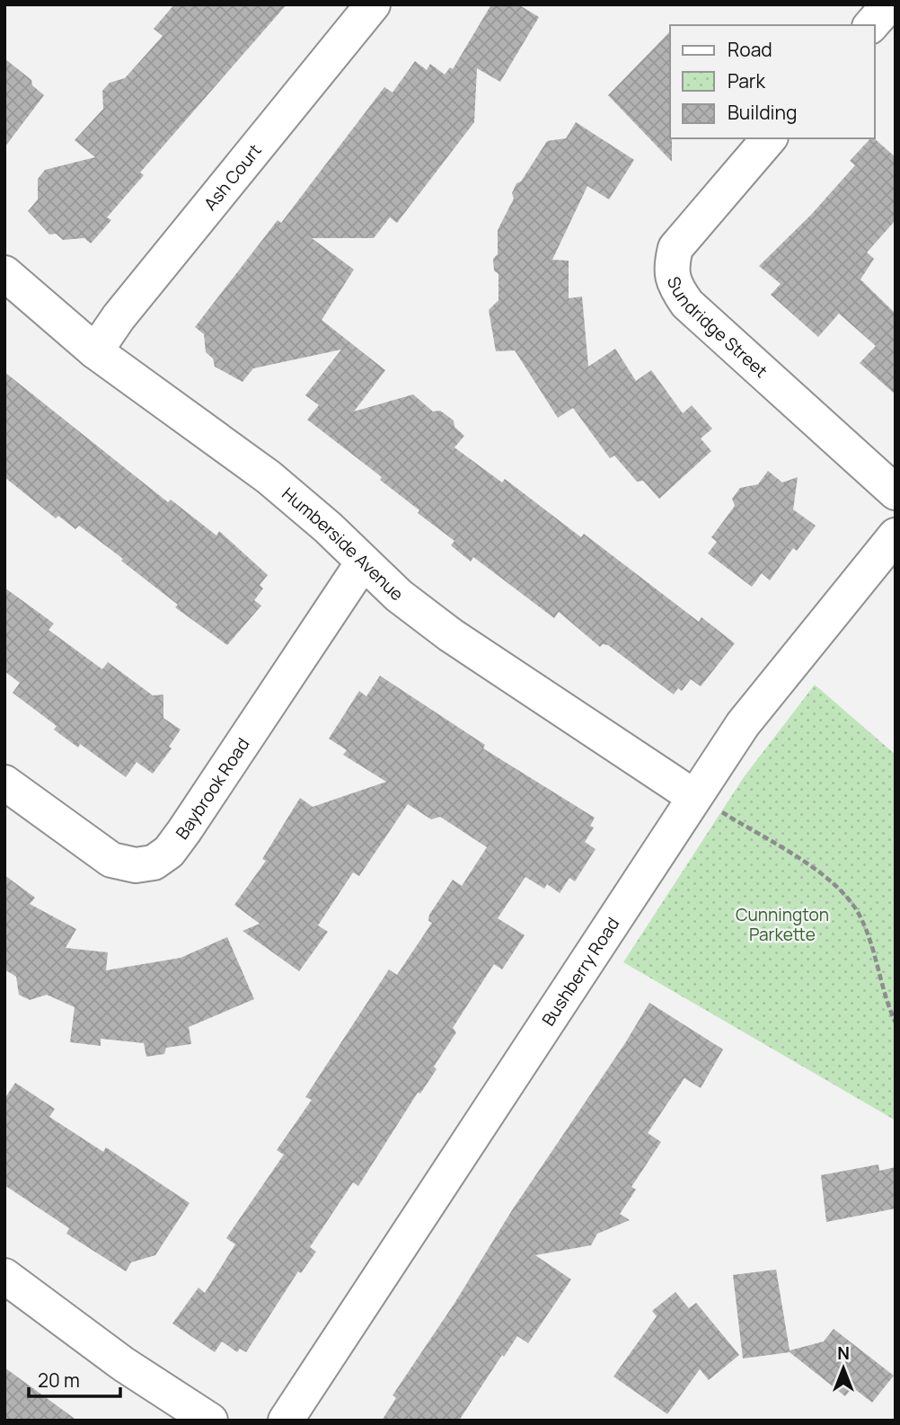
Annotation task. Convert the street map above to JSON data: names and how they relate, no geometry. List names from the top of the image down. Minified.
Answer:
{"streets":{"street":["Ash Court","Sundridge Street","Humberside Avenue","Baybrook Road","Bushberry Road"]},"crossings":[["Ash Court","Humberside Avenue"],["Humberside Avenue","Baybrook Road"],["Humberside Avenue","Bushberry Road"]],"parks":["Cunnington Parkette"],"legend":["Road","Park","Building"],"scale_bar":"20 m","north":"top"}
